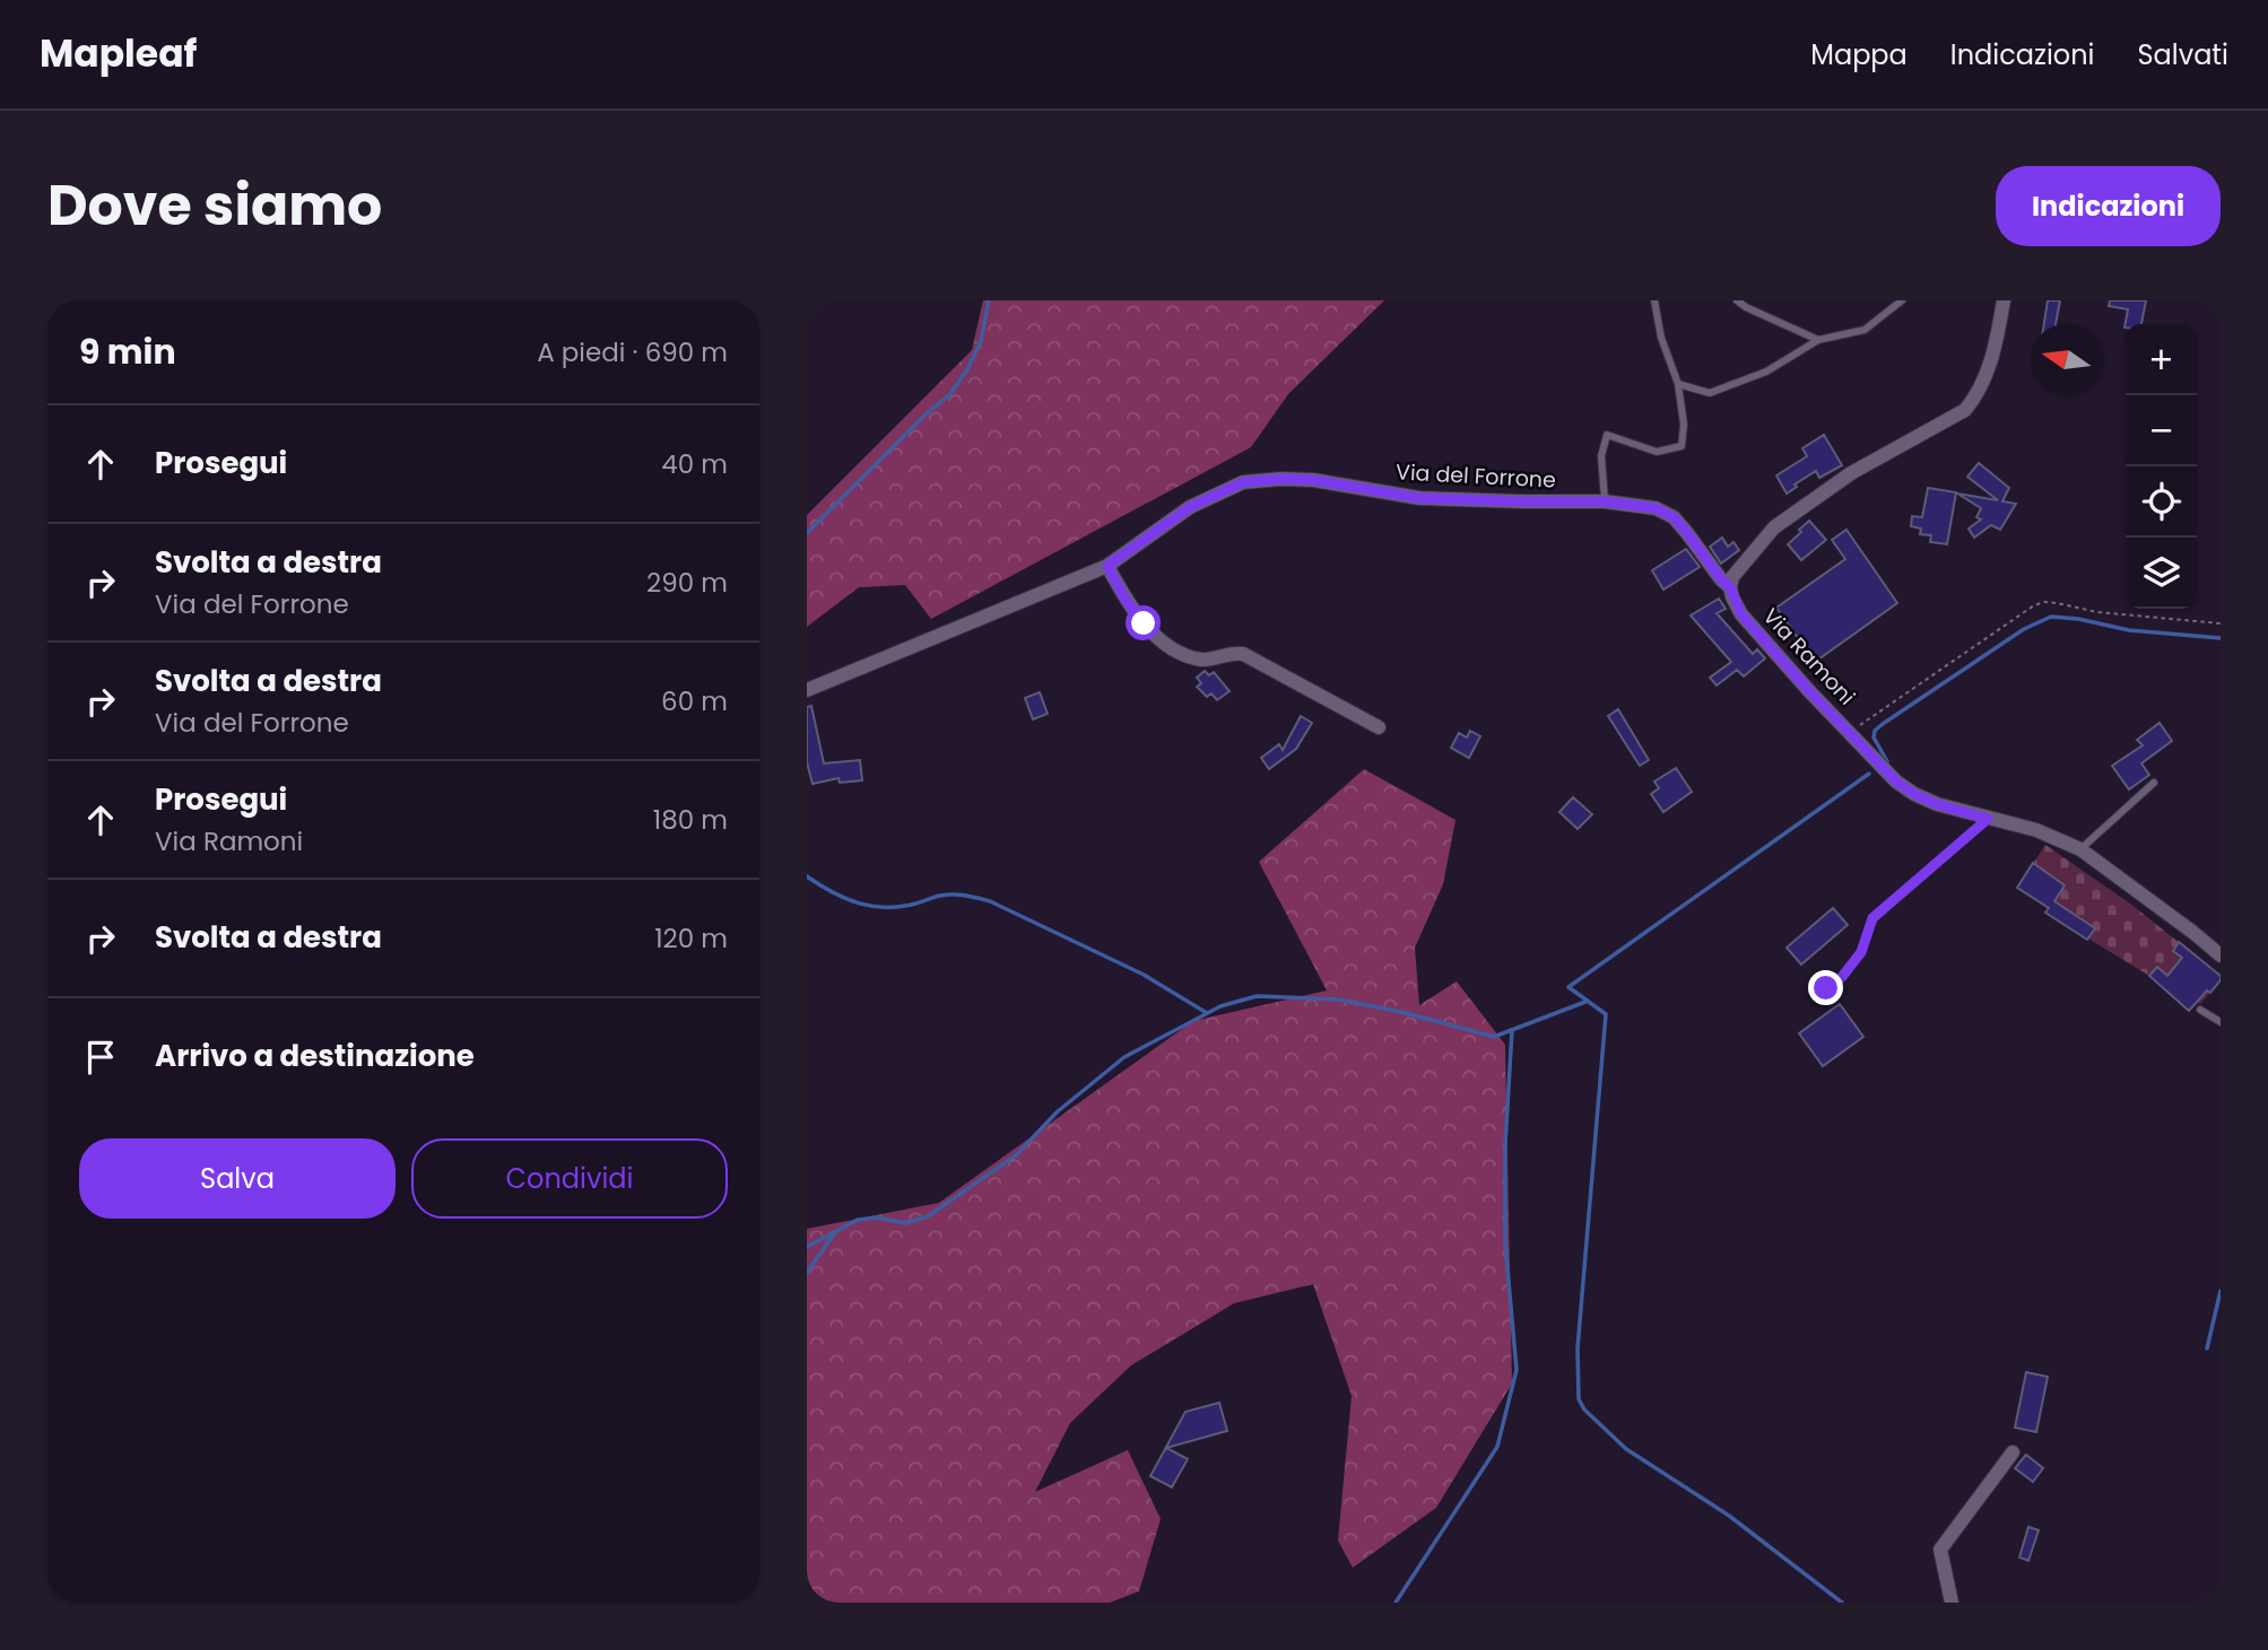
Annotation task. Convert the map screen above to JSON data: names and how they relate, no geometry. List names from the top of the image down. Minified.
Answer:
{"streets":{"street":["Via del Forrone","Via Ramoni"]},"crossings":[["Via del Forrone","Via Ramoni"]],"north":"left","page":{"header":"Mapleaf","nav":["Mappa","Indicazioni","Salvati"],"title":"Dove siamo","buttons":["Indicazioni",["Salva","Condividi"]],"heading":["9 min","A piedi · 690 m"],"map_buttons":["+","−"],"list":[["Prosegui","40 m"],["Svolta a destra","Via del Forrone","290 m"],["Svolta a destra","Via del Forrone","60 m"],["Prosegui","Via Ramoni","180 m"],["Svolta a destra","120 m"],"Arrivo a destinazione"]}}
